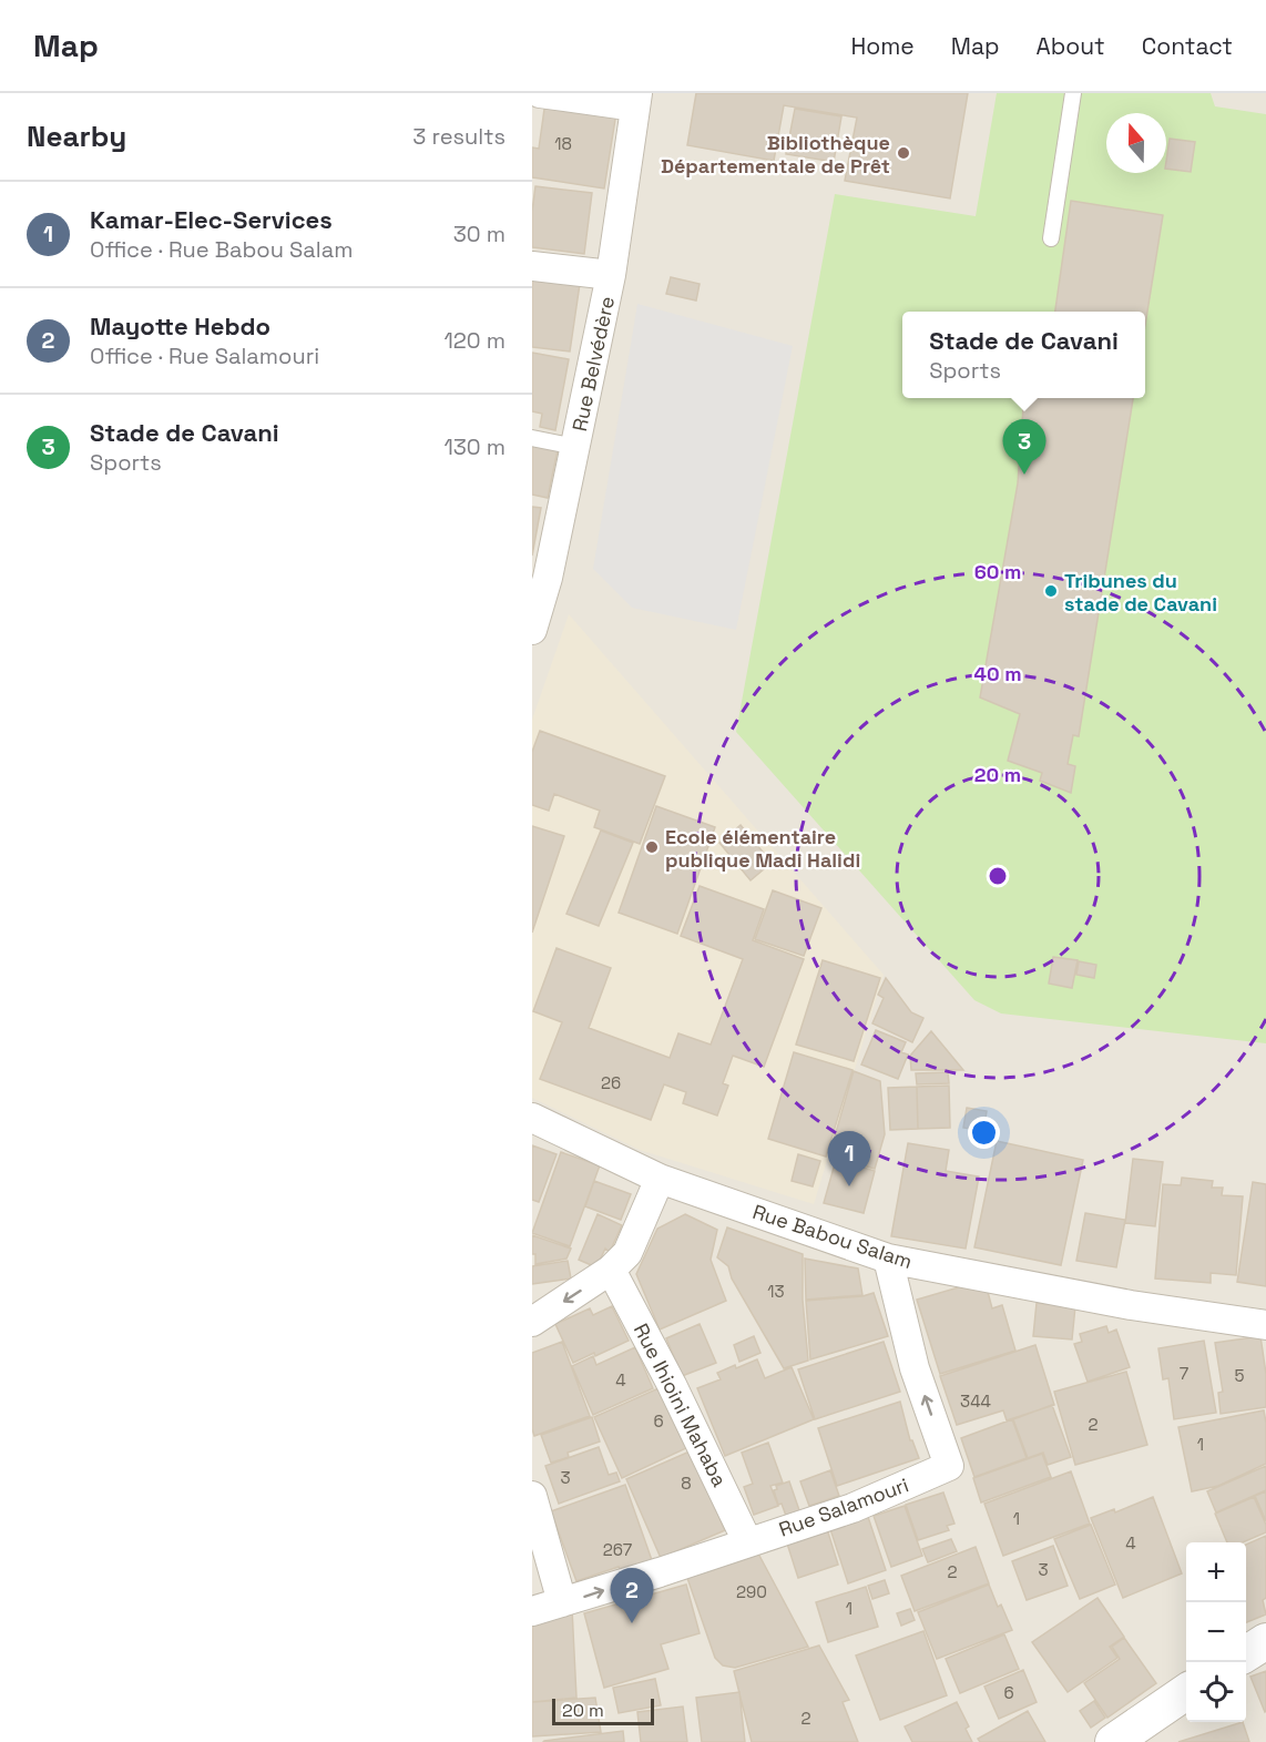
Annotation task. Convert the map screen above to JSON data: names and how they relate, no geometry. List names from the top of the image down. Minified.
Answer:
{"streets":{"street":["Rue Belvédère","Rue Babou Salam","Rue Ihioini Mahaba","Rue Salamouri"]},"crossings":[["Rue Babou Salam","Rue Salamouri"],["Rue Ihioini Mahaba","Rue Salamouri"]],"places":["Bibliothèque Départementale de Prêt","Tribunes du stade de Cavani","Ecole élémentaire publique Madi Halidi"],"house_numbers":["18","26","13","7","5","4","344","6","2","1","3","8","1","4","267","3","2","290","1","6","2"],"scale_bar":"20 m","north":"top","page":{"header":"Map","nav":["Home","Map","About","Contact"],"heading":["Nearby","3 results"],"list":[{"mark":"1","name":"Kamar-Elec-Services","note":"Office · Rue Babou Salam","value":"30 m"},{"mark":"2","name":"Mayotte Hebdo","note":"Office · Rue Salamouri","value":"120 m"},{"mark":"3","name":"Stade de Cavani","note":"Sports","value":"130 m"}],"popup":["Stade de Cavani","Sports"],"pins":["3","1","2"],"map_buttons":["+","−"],"scale":"20 m"},"rings":["60 m","40 m","20 m"]}
